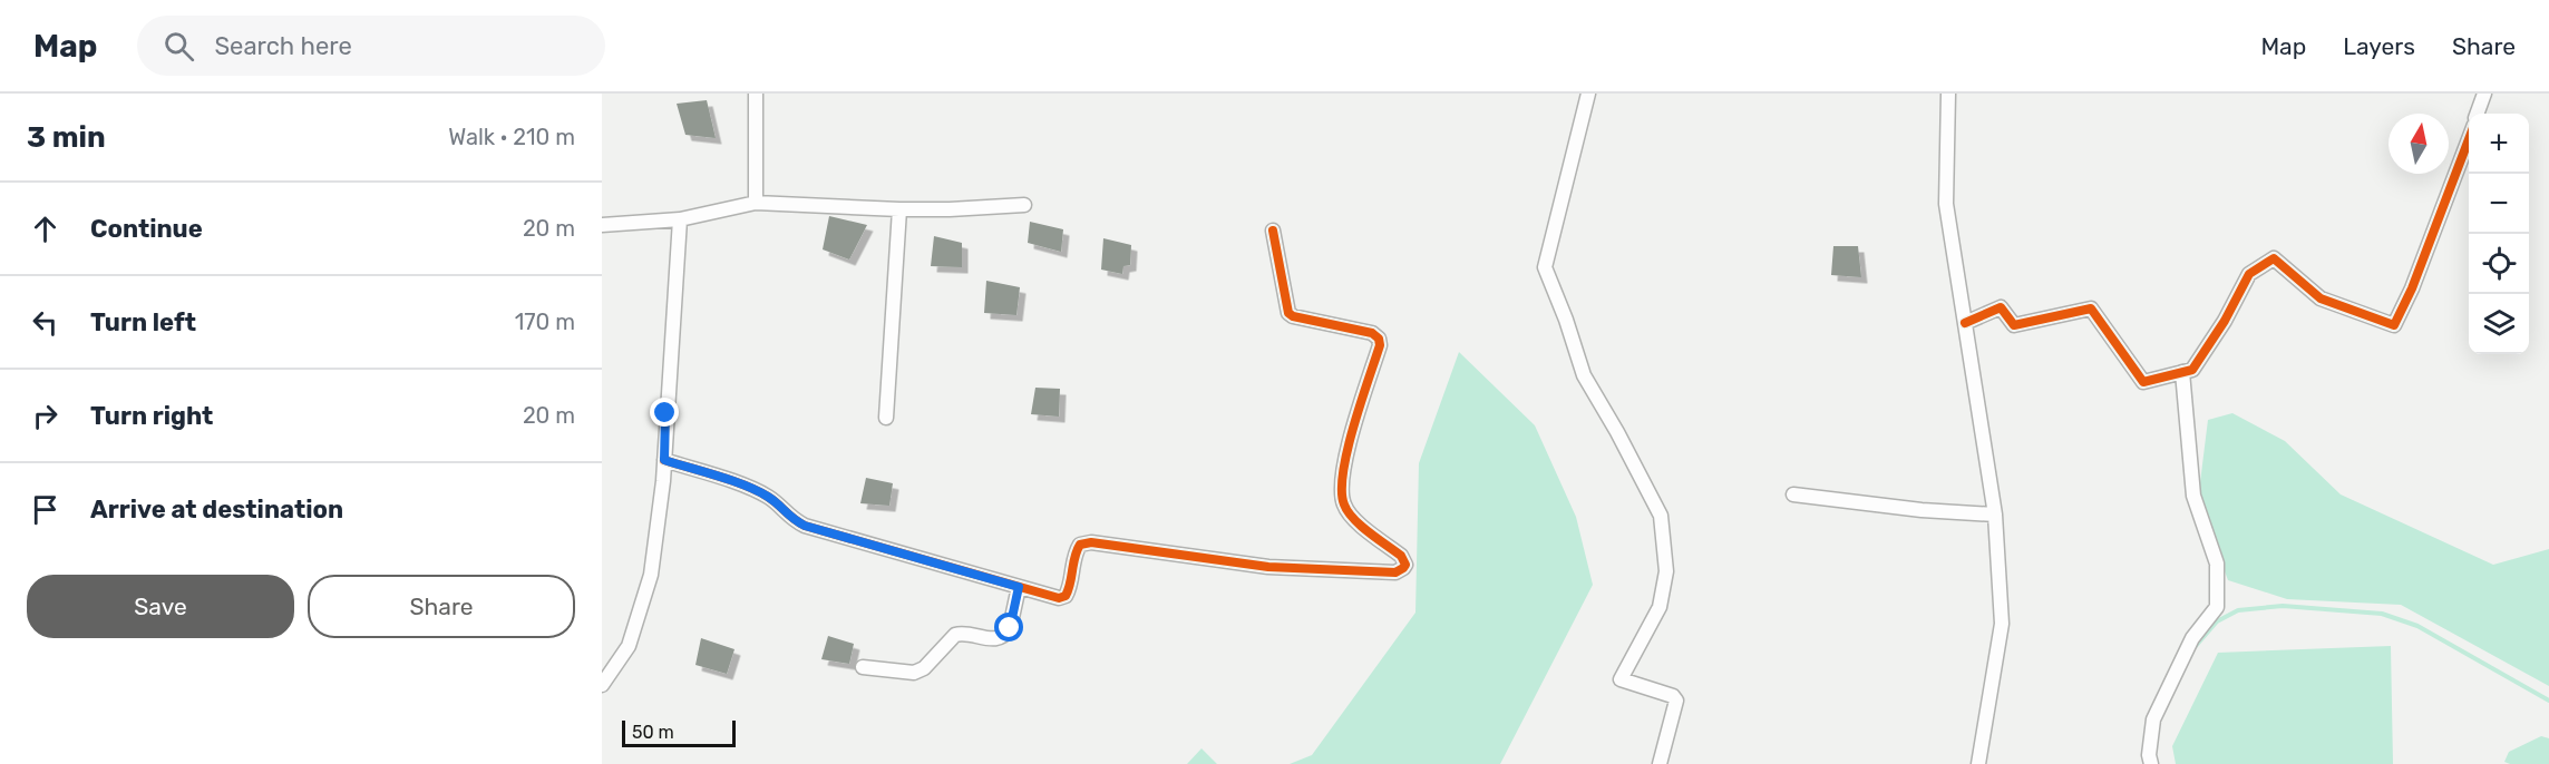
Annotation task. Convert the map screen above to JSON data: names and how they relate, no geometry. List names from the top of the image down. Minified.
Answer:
{"scale_bar":"50 m","north":"top","page":{"header":"Map","search":"Search here","nav":["Map","Layers","Share"],"heading":["3 min","Walk · 210 m"],"map_buttons":["+","−"],"list":[["Continue","20 m"],["Turn left","170 m"],["Turn right","20 m"],"Arrive at destination"],"buttons":["Save","Share"],"scale":"50 m"}}
